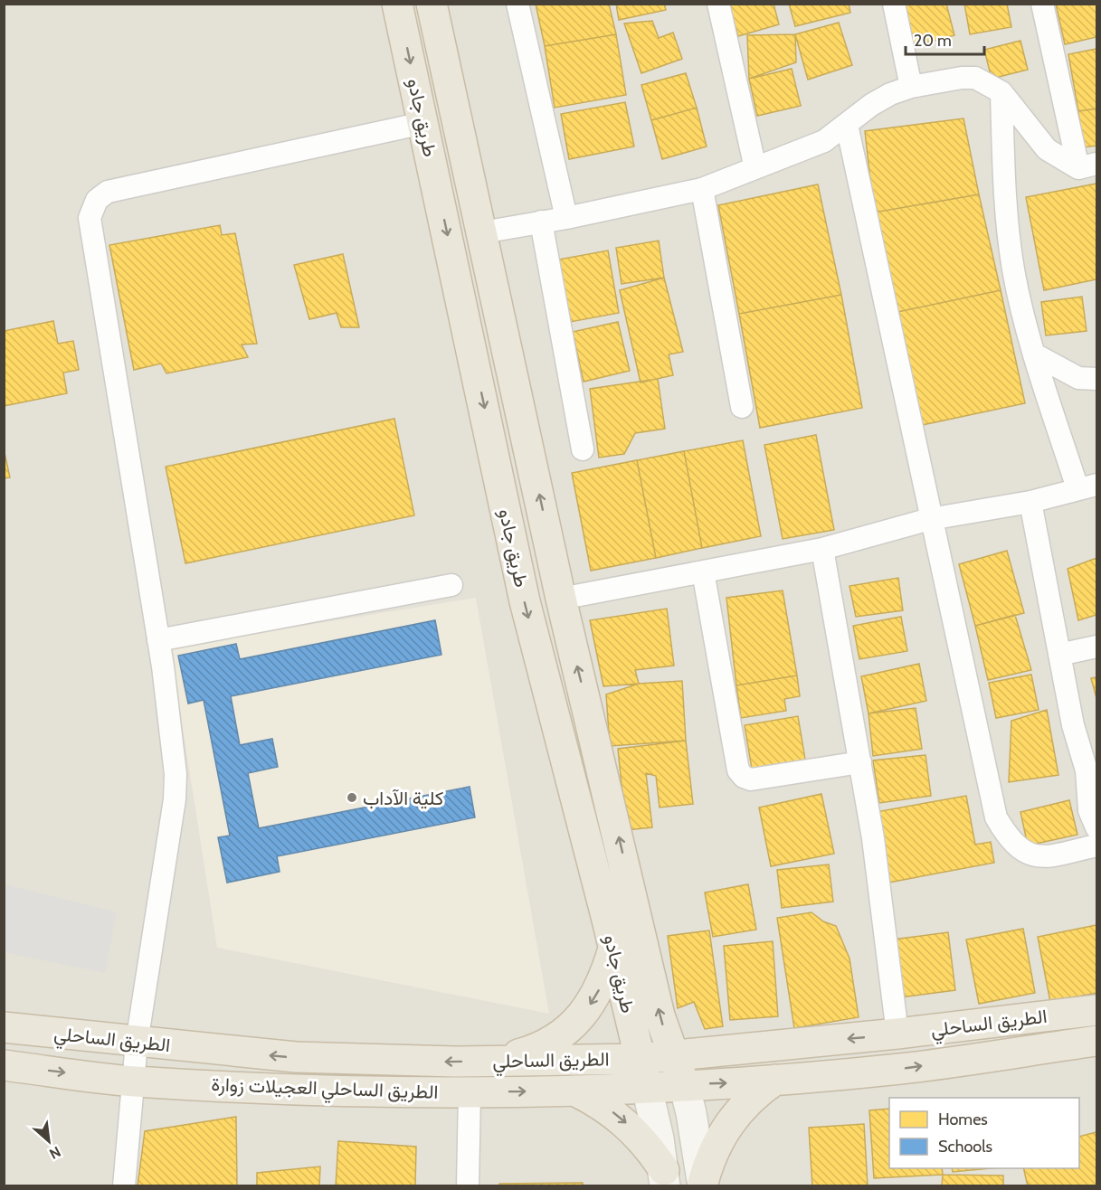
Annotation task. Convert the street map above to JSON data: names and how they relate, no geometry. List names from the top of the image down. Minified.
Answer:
{"streets":{"highway":["طريق جادو","الطريق الساحلي","الطريق الساحلي العجيلات زوارة"]},"crossings":[["طريق جادو","الطريق الساحلي"],["طريق جادو","الطريق الساحلي العجيلات زوارة"],["الطريق الساحلي","الطريق الساحلي العجيلات زوارة"]],"one_way":["الطريق الساحلي العجيلات زوارة"],"places":["كلية الآداب"],"legend":["Homes","Schools"],"scale_bar":"20 m","north":"bottom right"}
